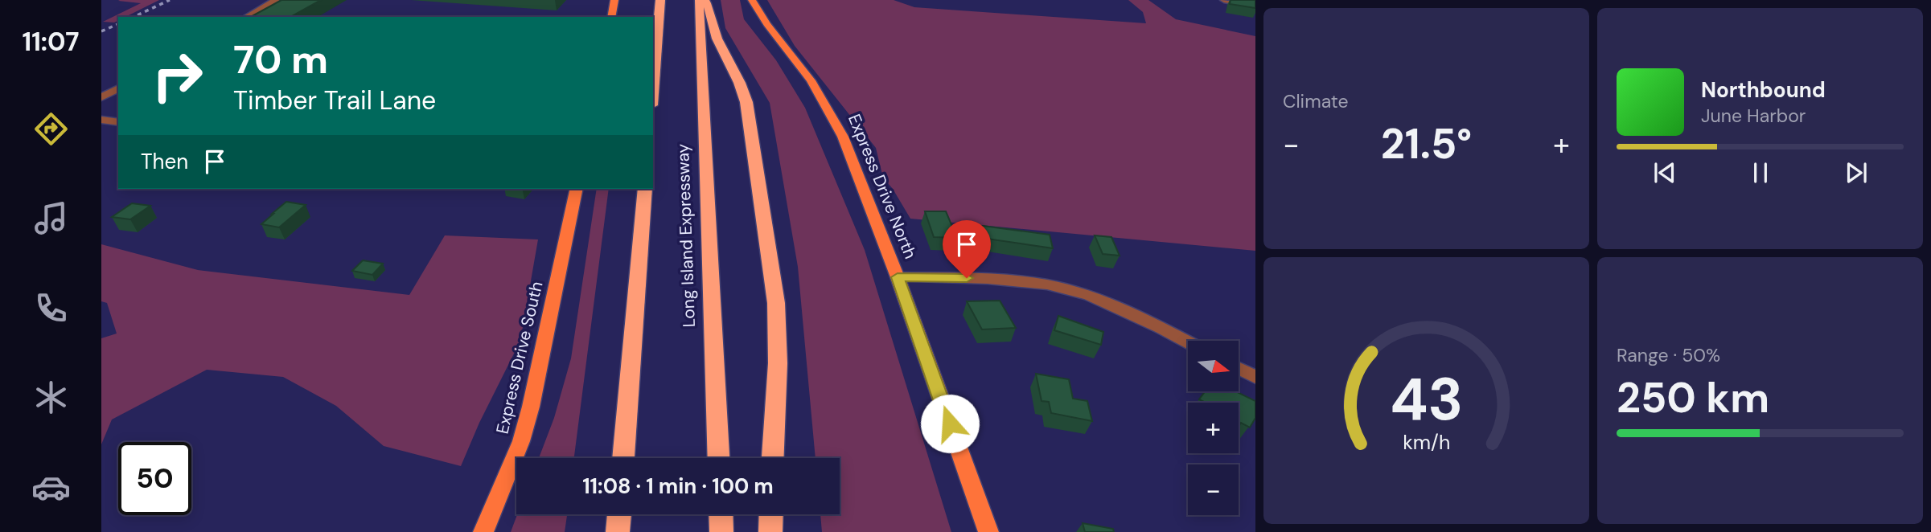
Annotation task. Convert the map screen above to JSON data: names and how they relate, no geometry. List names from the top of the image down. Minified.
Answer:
{"streets":{"highway":["Long Island Expressway"],"main road":["Express Drive North","Express Drive South"]},"north":"right","page":{"tabs":"11:07","tile":["Climate",["Range · 50%","250 km"]],"turn":["70 m","Timber Trail Lane"],"song":["Northbound","June Harbor"],"heat":["−","21.5°","+"],"then":"Then","map_buttons":["+","−"],"limit":"50","trip":"11:08 · 1 min · 100 m","gauge":["43","km/h"]}}
